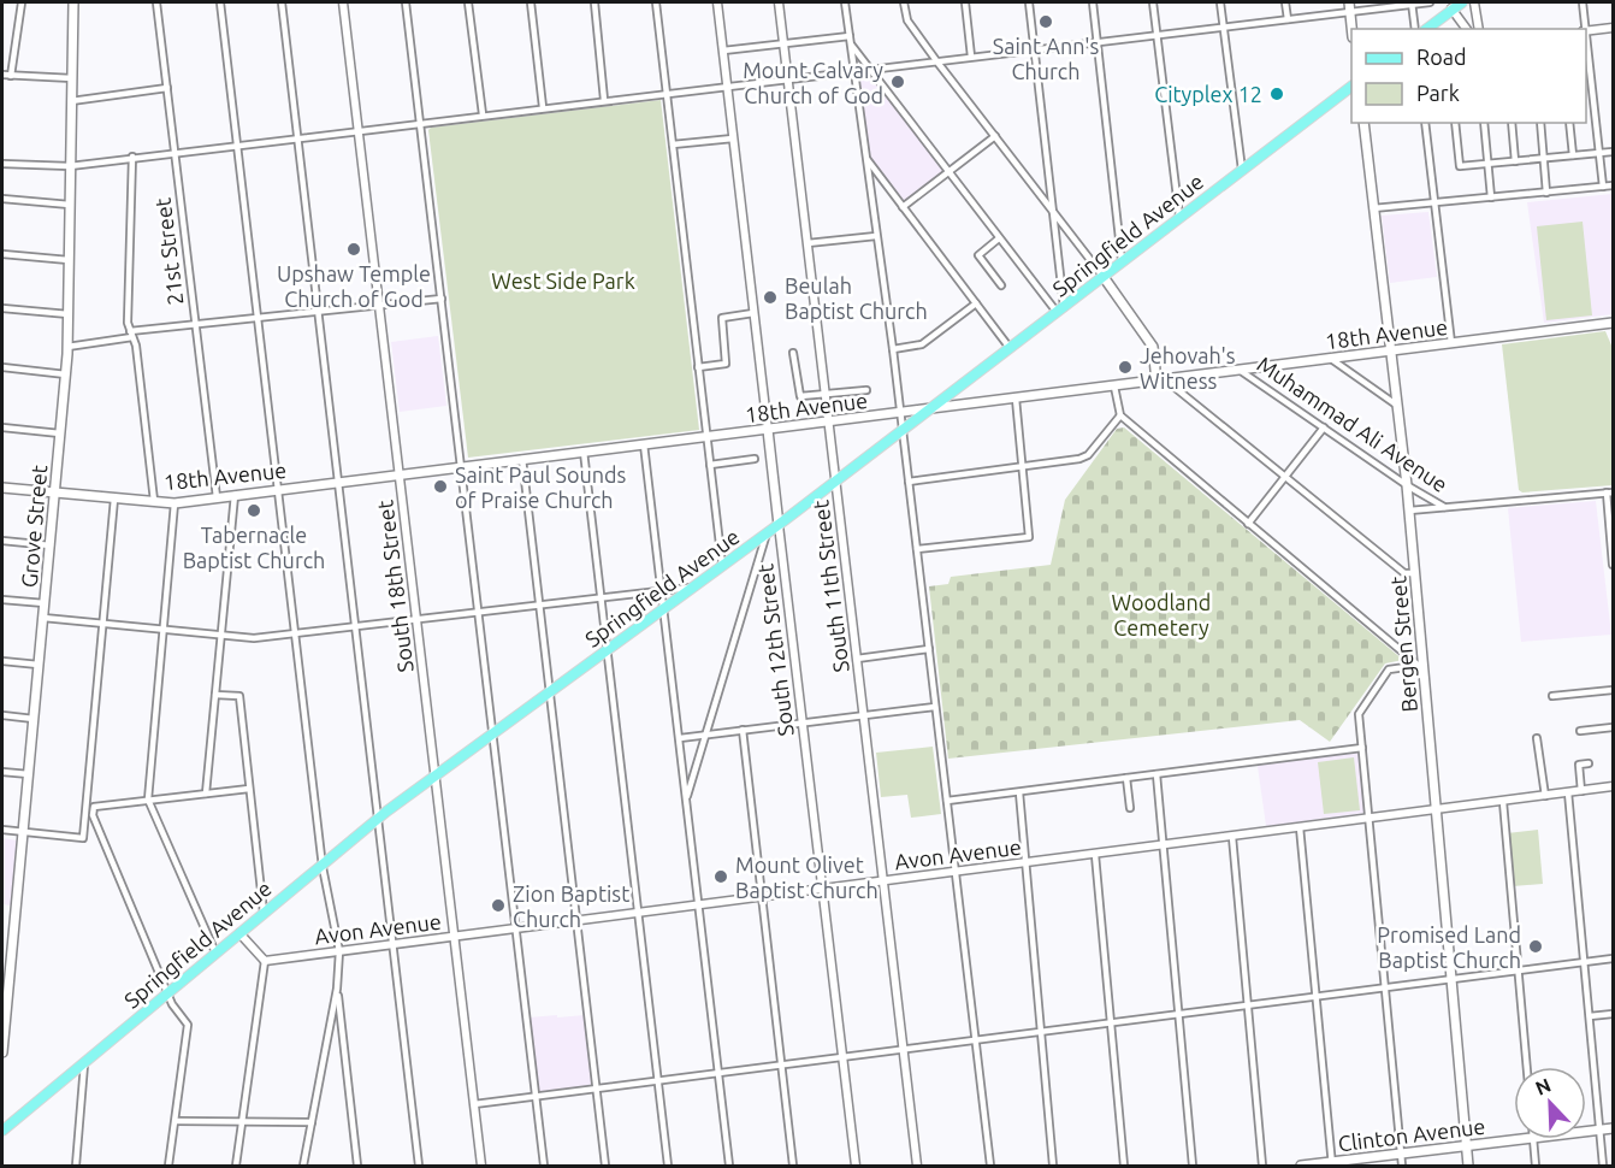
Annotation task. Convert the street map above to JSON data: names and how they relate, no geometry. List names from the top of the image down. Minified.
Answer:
{"streets":{"main road":["Springfield Avenue","18th Avenue","Grove Street","Bergen Street","South 12th Street","Clinton Avenue"],"street":["21st Street","Muhammad Ali Avenue","South 18th Street","South 11th Street","Avon Avenue"]},"crossings":[["Springfield Avenue","18th Avenue"],["Springfield Avenue","South 18th Street"],["Springfield Avenue","South 11th Street"],["Springfield Avenue","South 12th Street"],["21st Street","18th Avenue"],["18th Avenue","Muhammad Ali Avenue"],["18th Avenue","Grove Street"],["18th Avenue","South 18th Street"],["18th Avenue","South 11th Street"],["18th Avenue","Bergen Street"],["18th Avenue","South 12th Street"],["Muhammad Ali Avenue","Bergen Street"],["South 18th Street","Avon Avenue"],["South 11th Street","Avon Avenue"],["Bergen Street","Avon Avenue"],["Bergen Street","Clinton Avenue"],["South 12th Street","Avon Avenue"]],"parks":["West Side Park","Woodland Cemetery"],"places":["Saint Ann's Church","Mount Calvary Church of God","Cityplex 12","Upshaw Temple Church of God","Beulah Baptist Church","Jehovah's Witness","Saint Paul Sounds of Praise Church","Tabernacle Baptist Church","Mount Olivet Baptist Church","Zion Baptist Church","Promised Land Baptist Church"],"legend":["Road","Park"],"north":"top left"}
